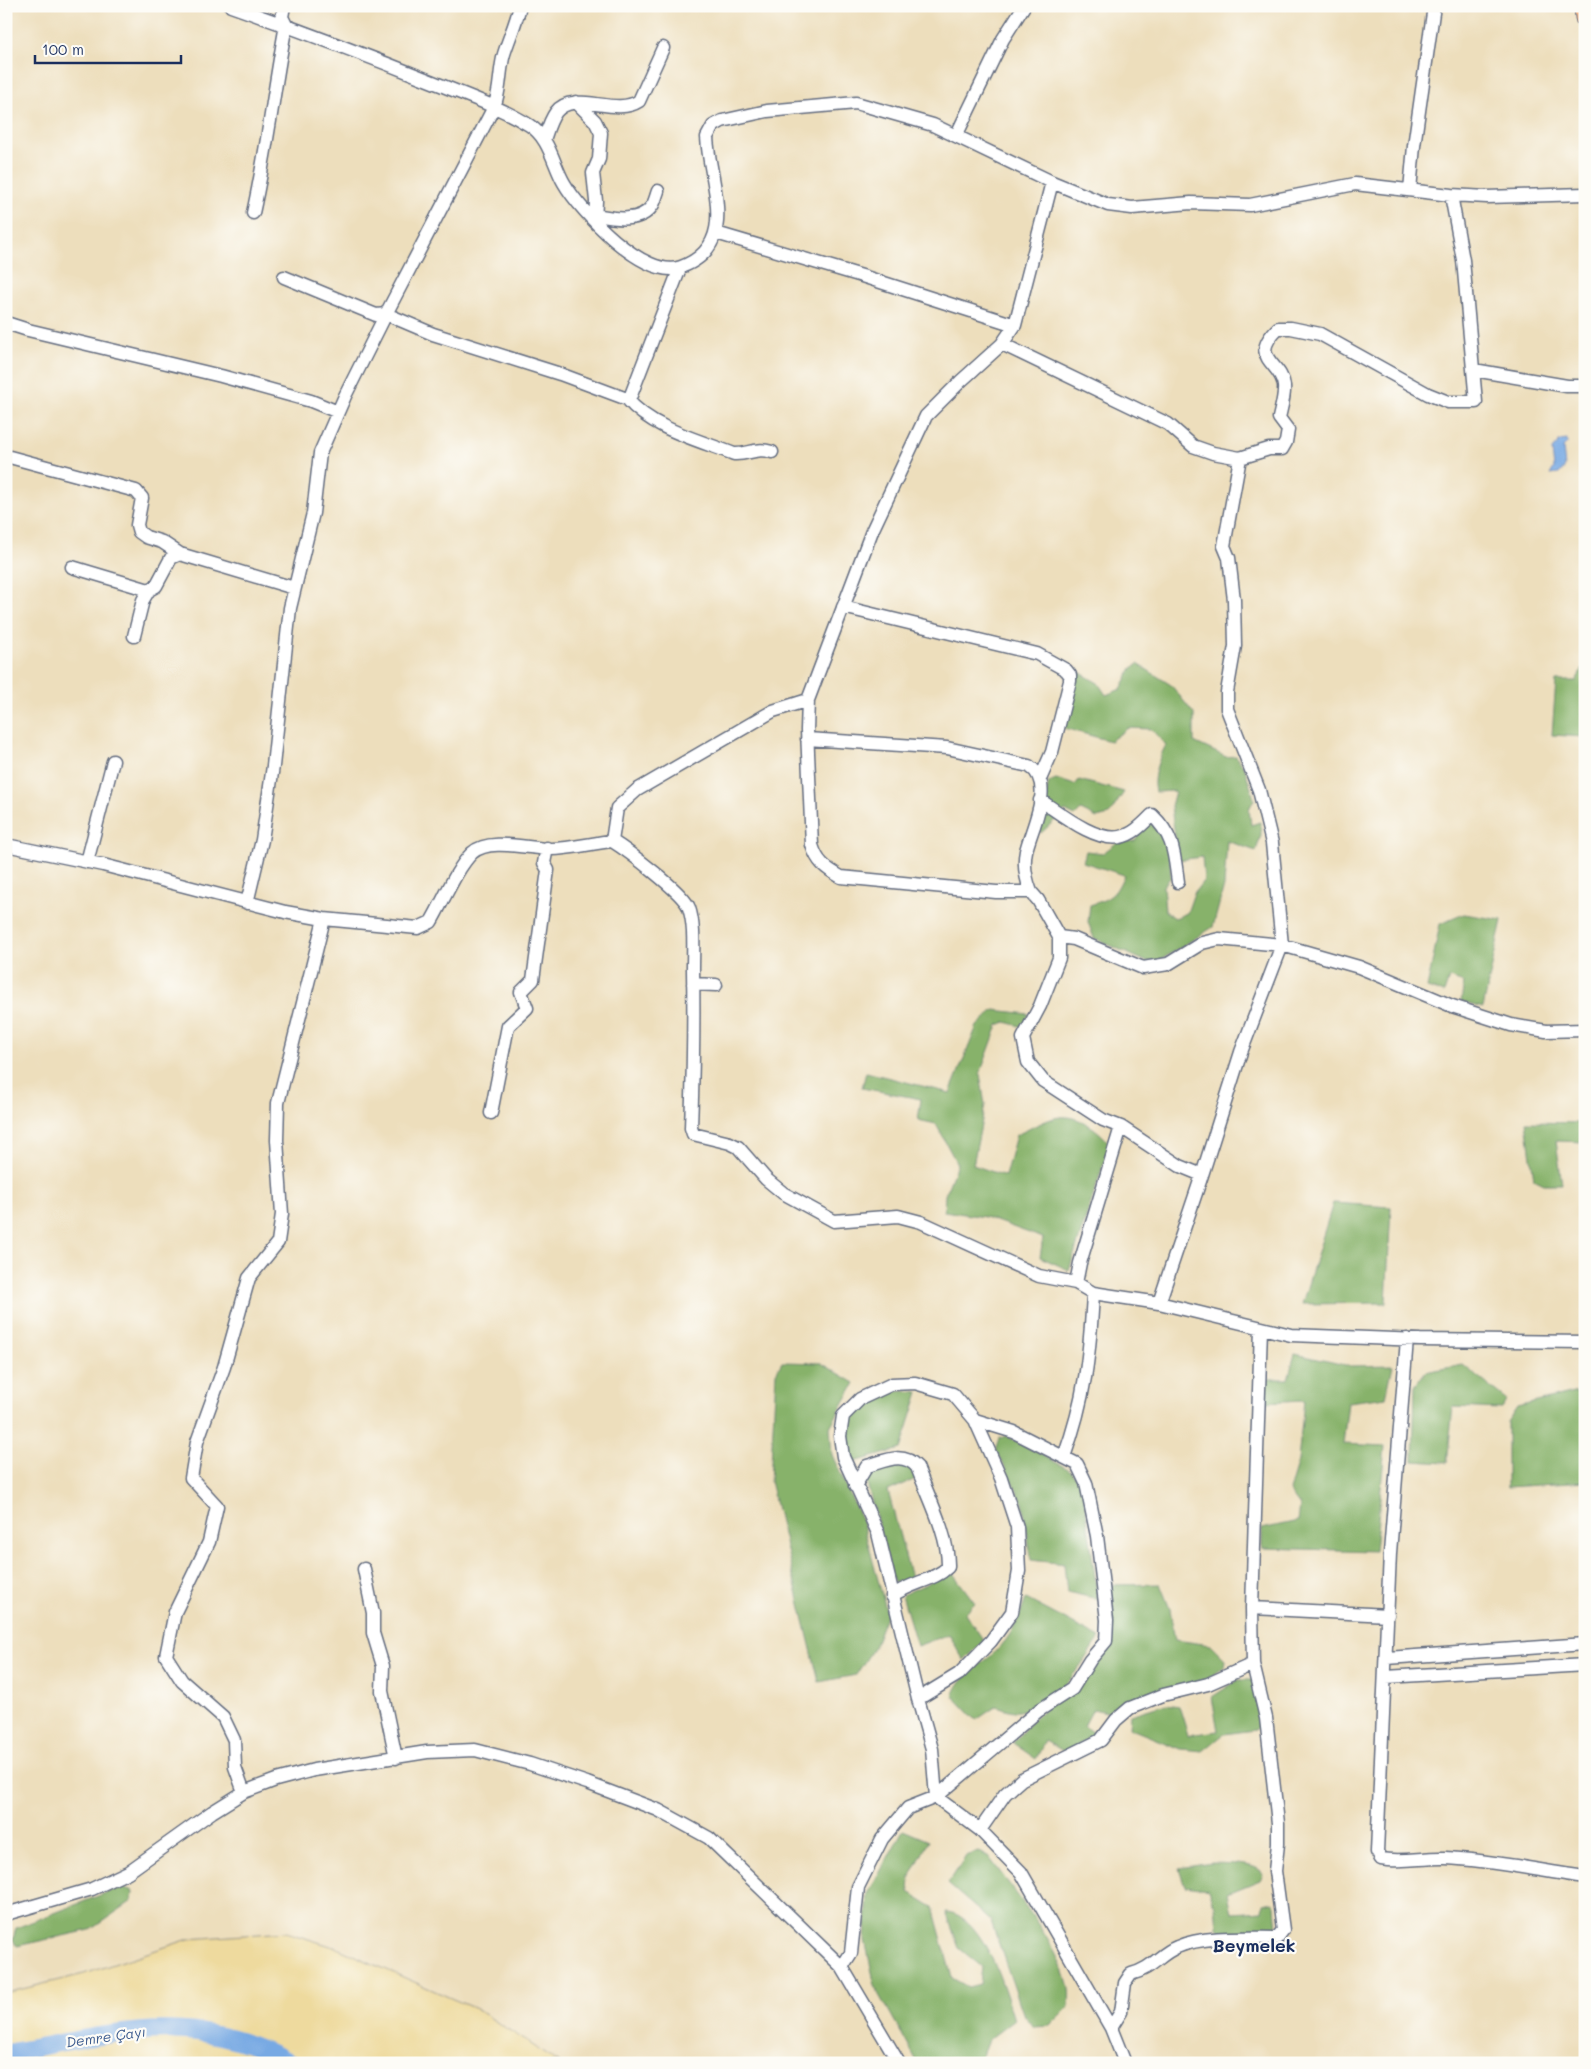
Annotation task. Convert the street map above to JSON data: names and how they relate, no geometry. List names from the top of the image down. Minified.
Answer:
{"districts":["Beymelek"],"water":["Demre Çayı"],"scale_bar":"100 m"}
